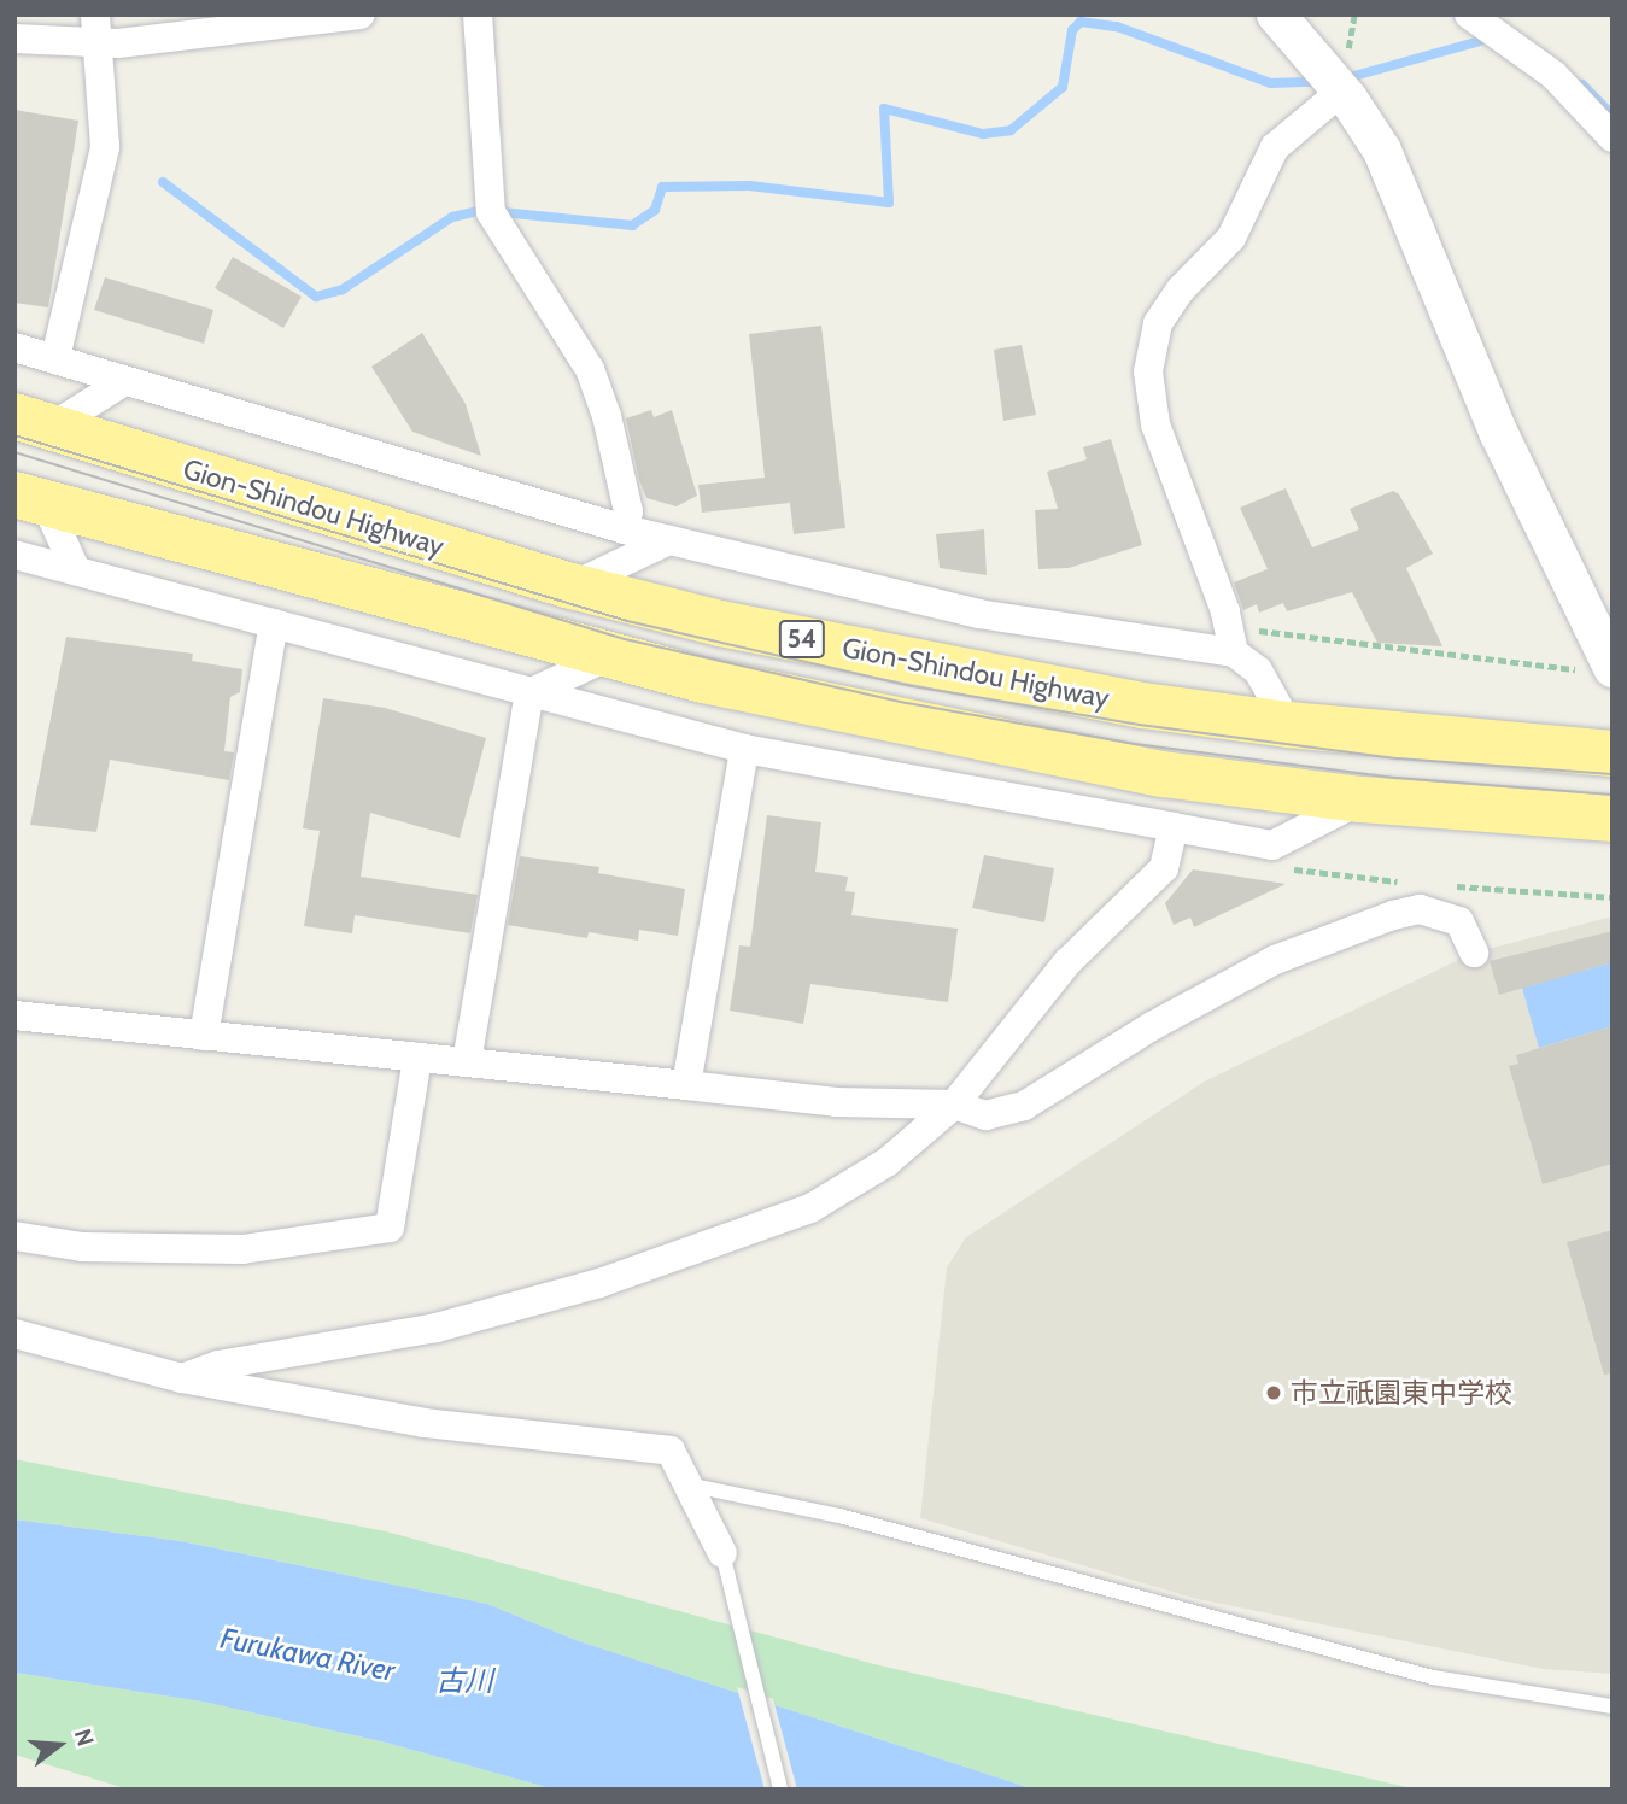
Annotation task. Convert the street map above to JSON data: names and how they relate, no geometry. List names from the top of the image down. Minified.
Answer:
{"streets":{"highway":["Gion-Shindou Highway","54"]},"water":["Furukawa River","古川"],"places":["市立祇園東中学校"],"north":"right"}
